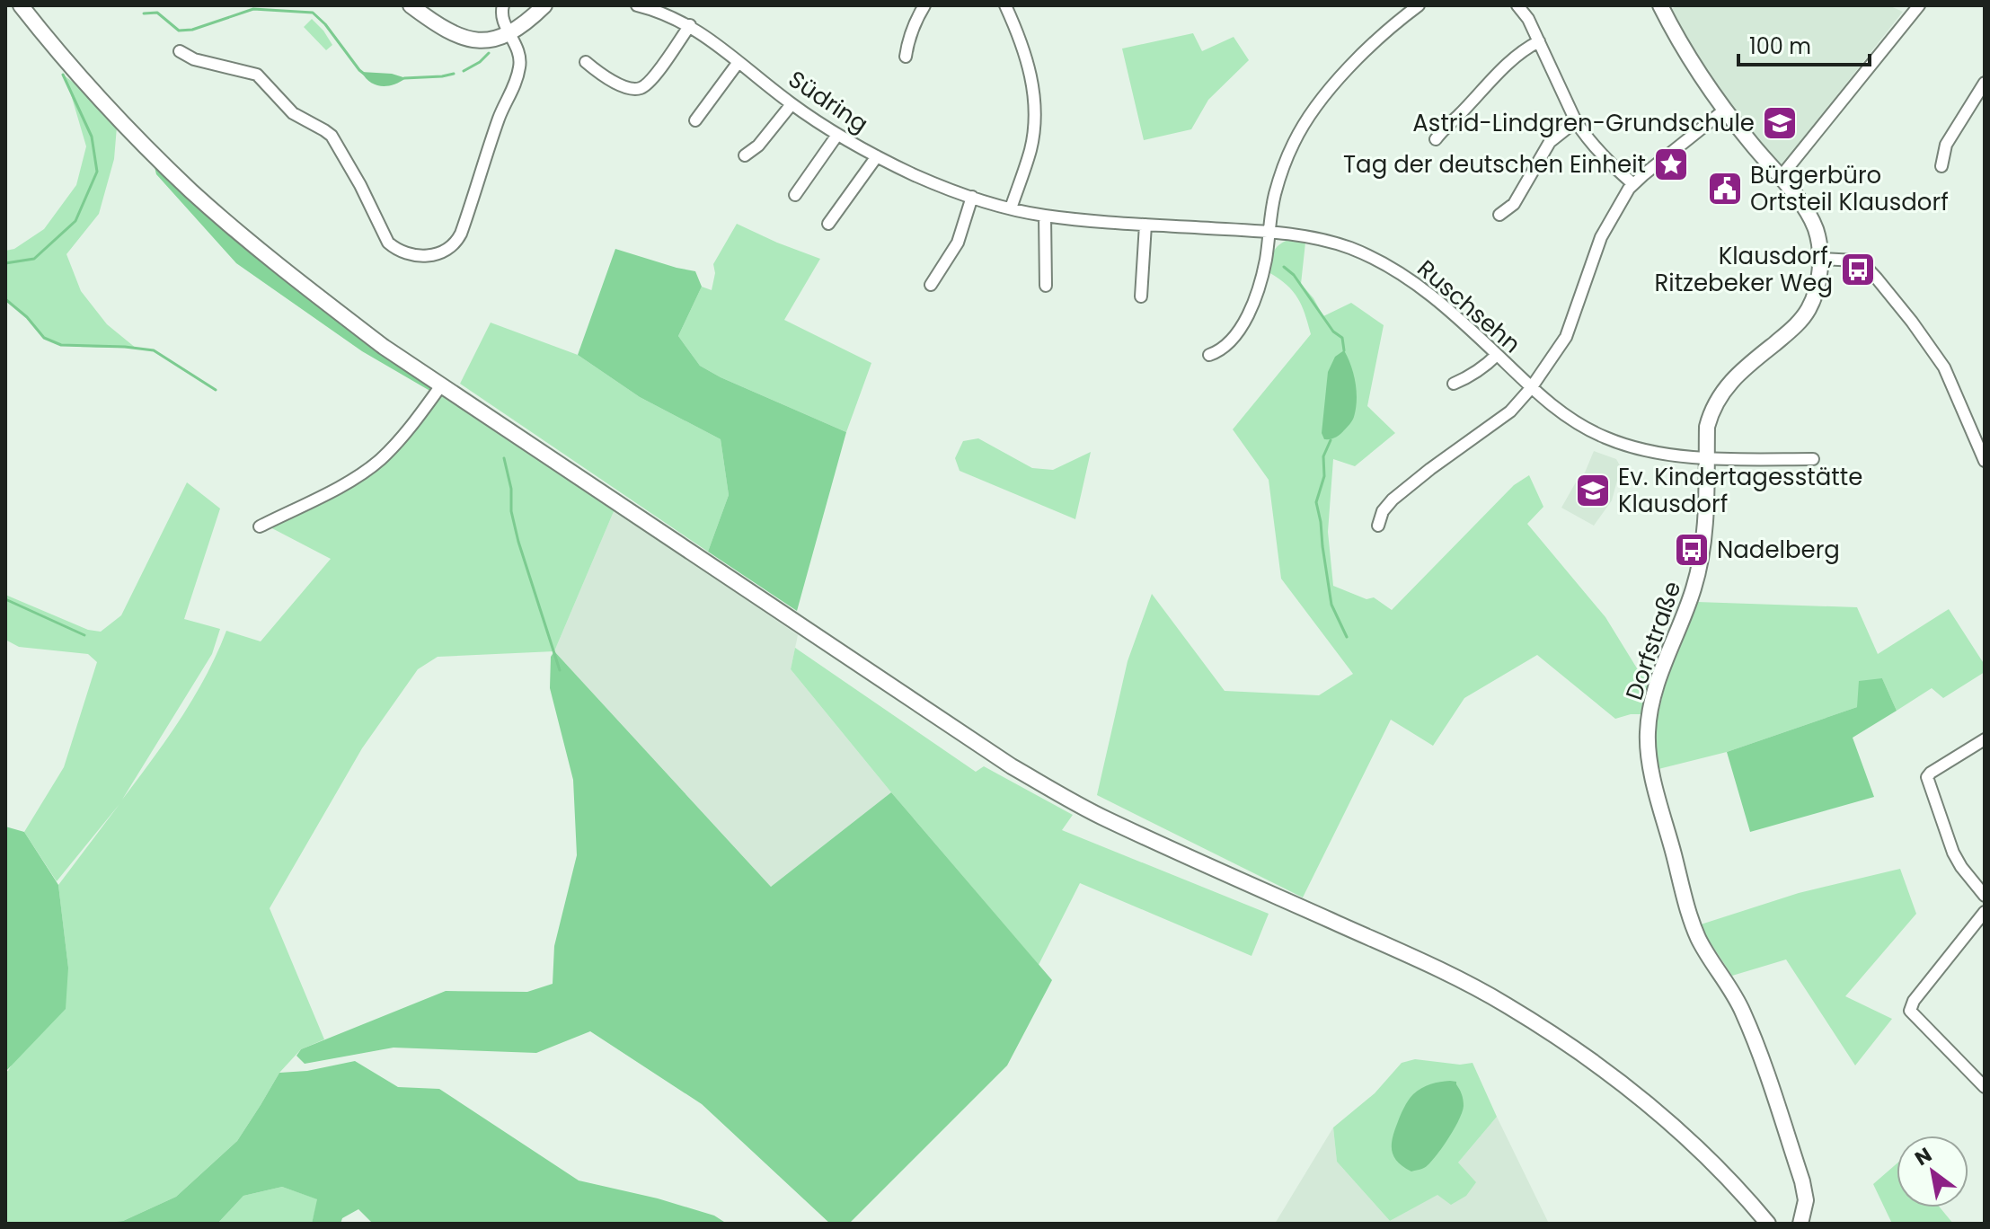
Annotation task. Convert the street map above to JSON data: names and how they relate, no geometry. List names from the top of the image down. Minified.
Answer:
{"streets":{"main road":["Dorfstraße"],"street":["Südring","Ruschsehn"]},"crossings":[["Südring","Ruschsehn"],["Ruschsehn","Dorfstraße"]],"places":{"school or university":["Astrid-Lindgren-Grundschule","Ev. Kindertagesstätte Klausdorf"],"place":["Tag der deutschen Einheit"],"public building":["Bürgerbüro Ortsteil Klausdorf"],"bus stop":["Klausdorf, Ritzebeker Weg","Nadelberg"]},"scale_bar":"100 m","north":"top left"}
